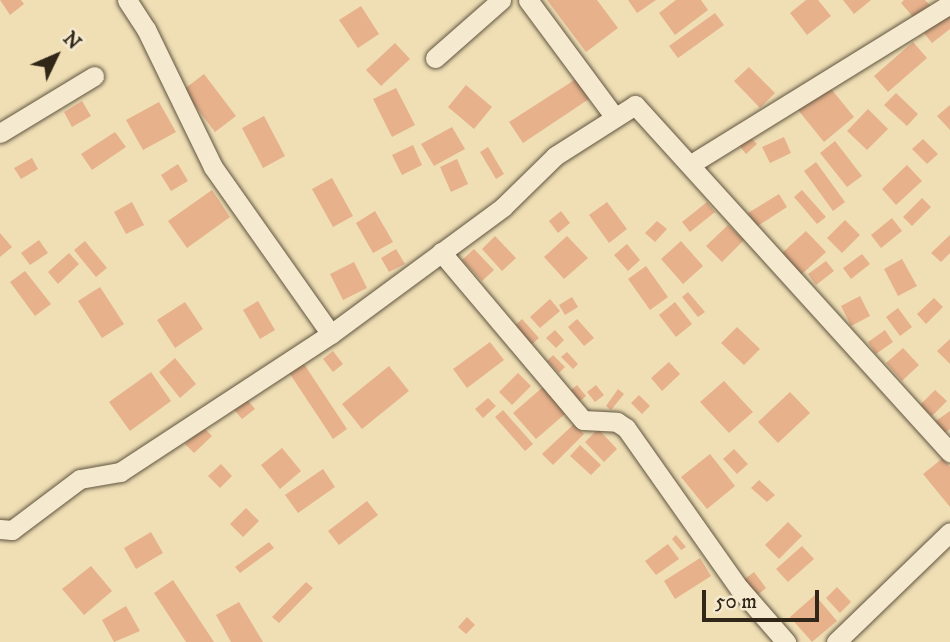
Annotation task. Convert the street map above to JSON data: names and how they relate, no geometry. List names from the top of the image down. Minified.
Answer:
{"scale_bar":"50 m","north":"top right"}
